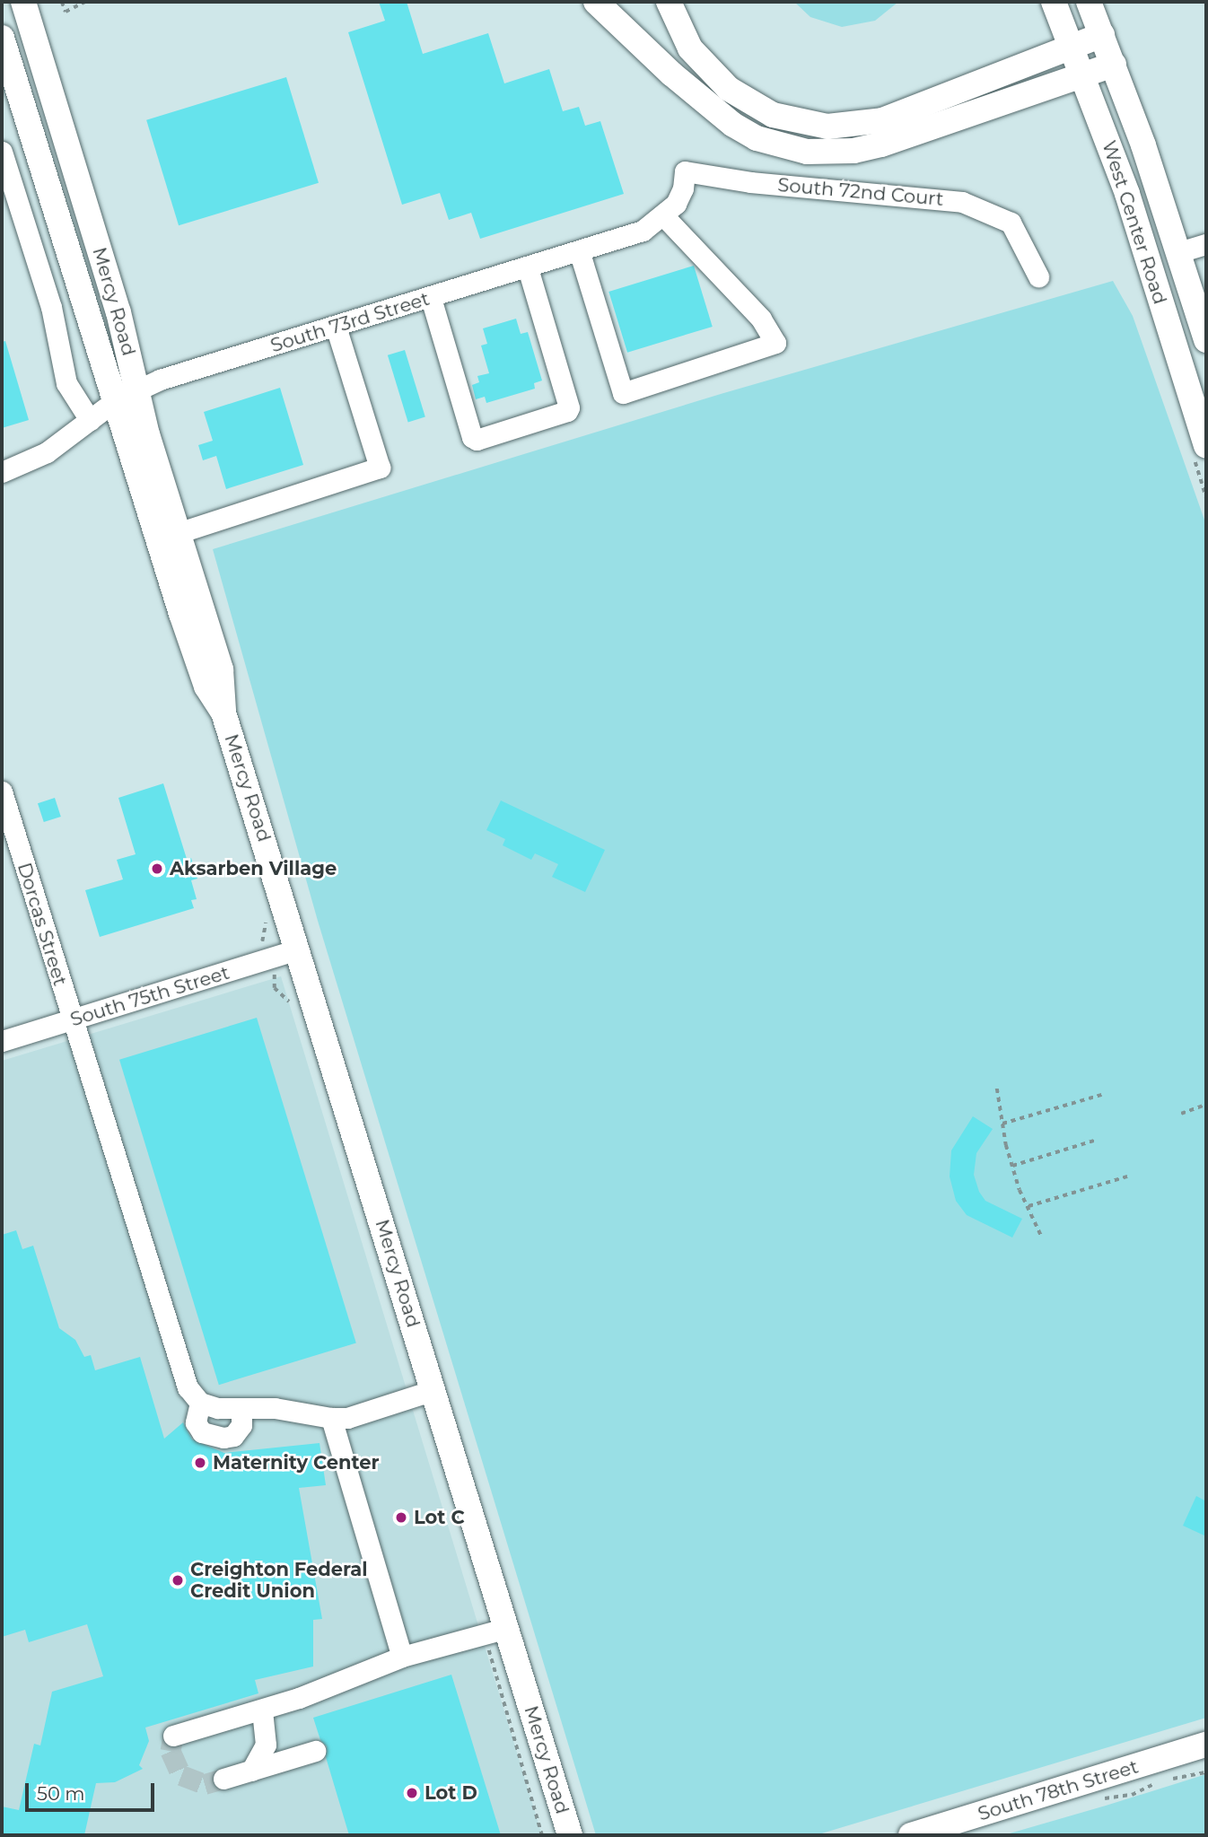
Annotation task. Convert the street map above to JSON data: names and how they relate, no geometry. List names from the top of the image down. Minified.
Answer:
{"streets":{"main road":["West Center Road","Mercy Road","South 78th Street"],"street":["South 72nd Court","South 73rd Street","Dorcas Street","South 75th Street"]},"crossings":[["South 72nd Court","South 73rd Street"],["Mercy Road","South 73rd Street"],["Mercy Road","South 75th Street"],["Dorcas Street","South 75th Street"]],"places":["Aksarben Village","Maternity Center","Lot C","Creighton Federal Credit Union","Lot D"],"scale_bar":"50 m"}
